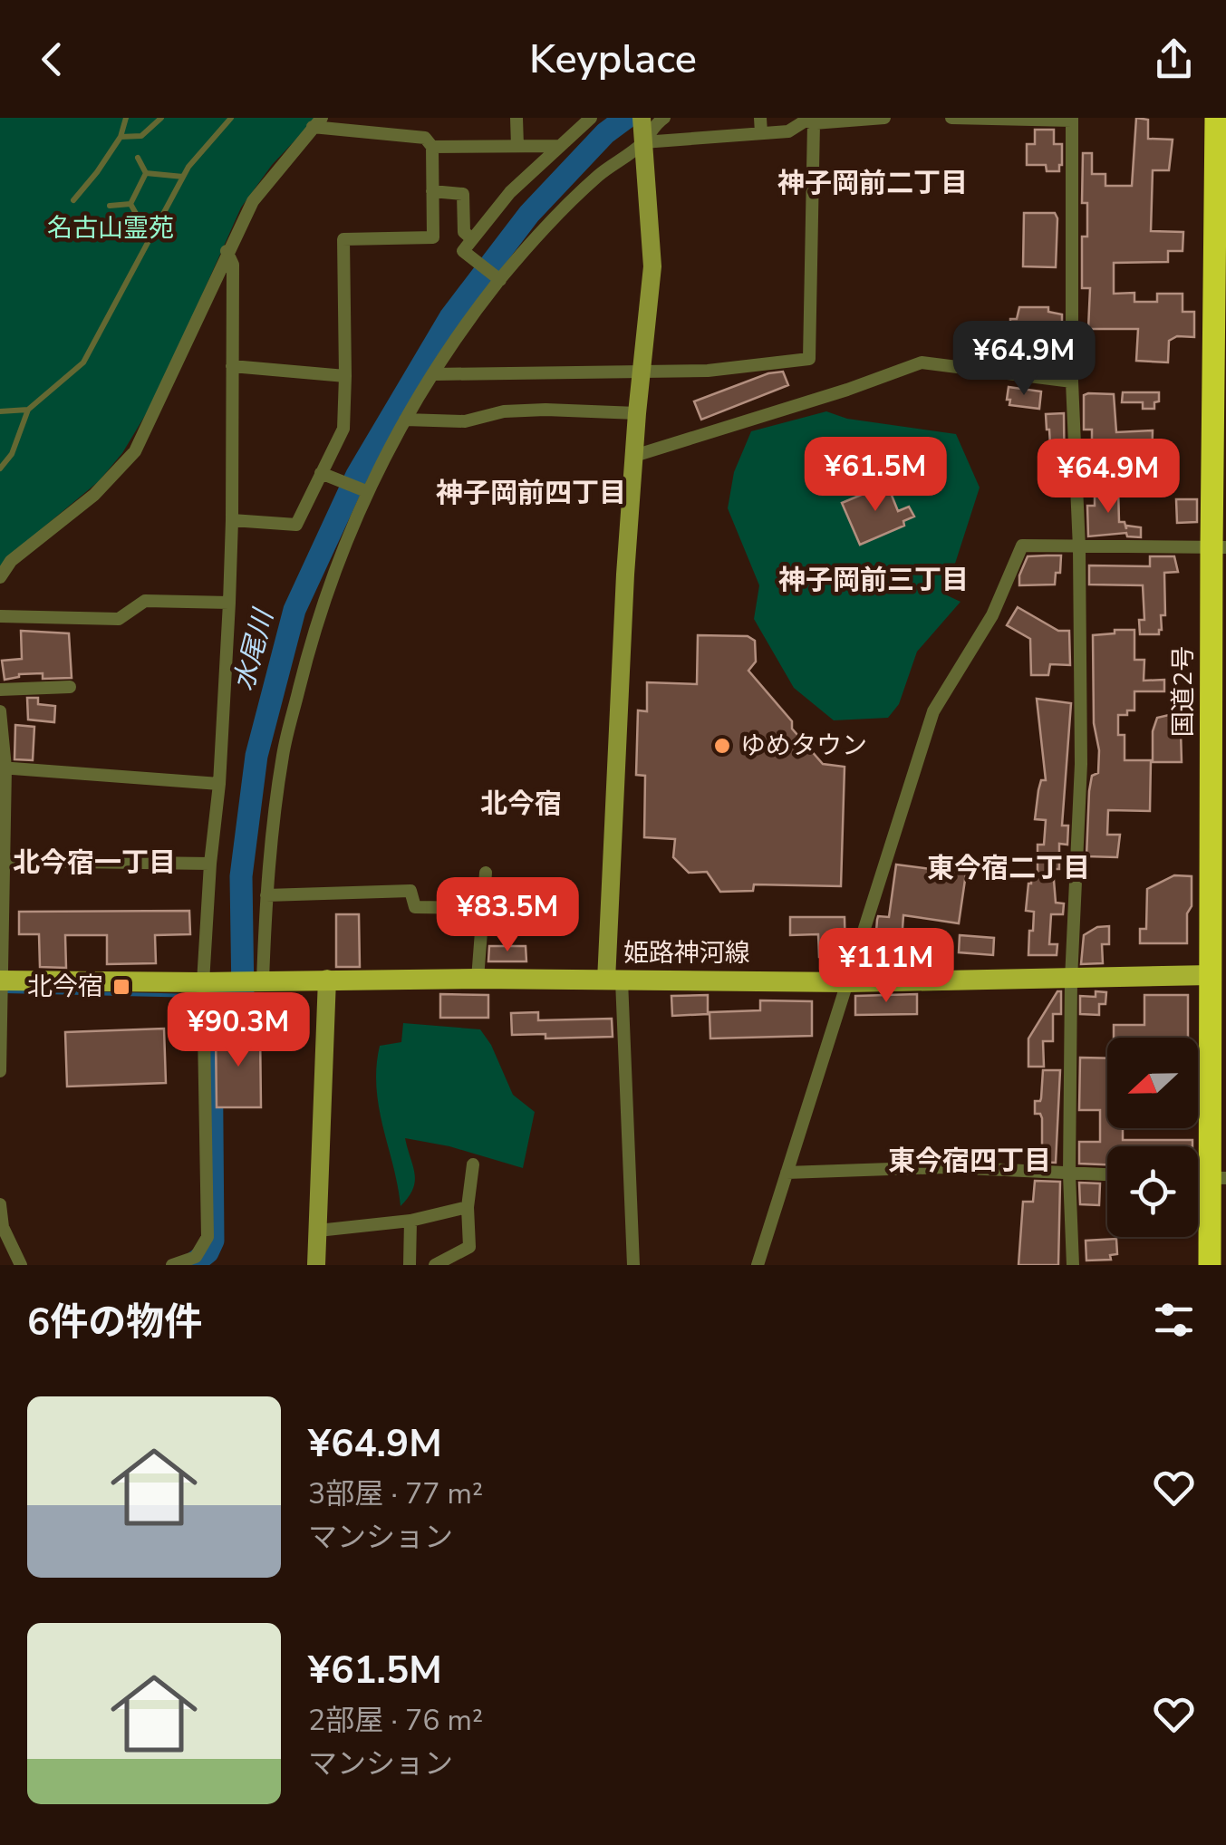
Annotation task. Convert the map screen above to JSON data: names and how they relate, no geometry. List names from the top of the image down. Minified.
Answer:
{"streets":{"highway":["国道2号"],"main road":["姫路神河線"]},"crossings":[["国道2号","姫路神河線"]],"districts":["神子岡前二丁目","神子岡前四丁目","神子岡前三丁目","北今宿","北今宿一丁目","東今宿二丁目","東今宿四丁目"],"water":["水尾川"],"parks":["名古山霊苑"],"places":{"other":["ゆめタウン"],"transit":["北今宿"]},"north":"left","page":{"header":"Keyplace","price":["¥64.9M","¥61.5M","¥64.9M","¥83.5M","¥111M","¥90.3M"],"heading":"6件の物件","list":[{"name":"¥64.9M","note":"3部屋 · 77 m² · マンション"},{"name":"¥61.5M","note":"2部屋 · 76 m² · マンション"}]}}
